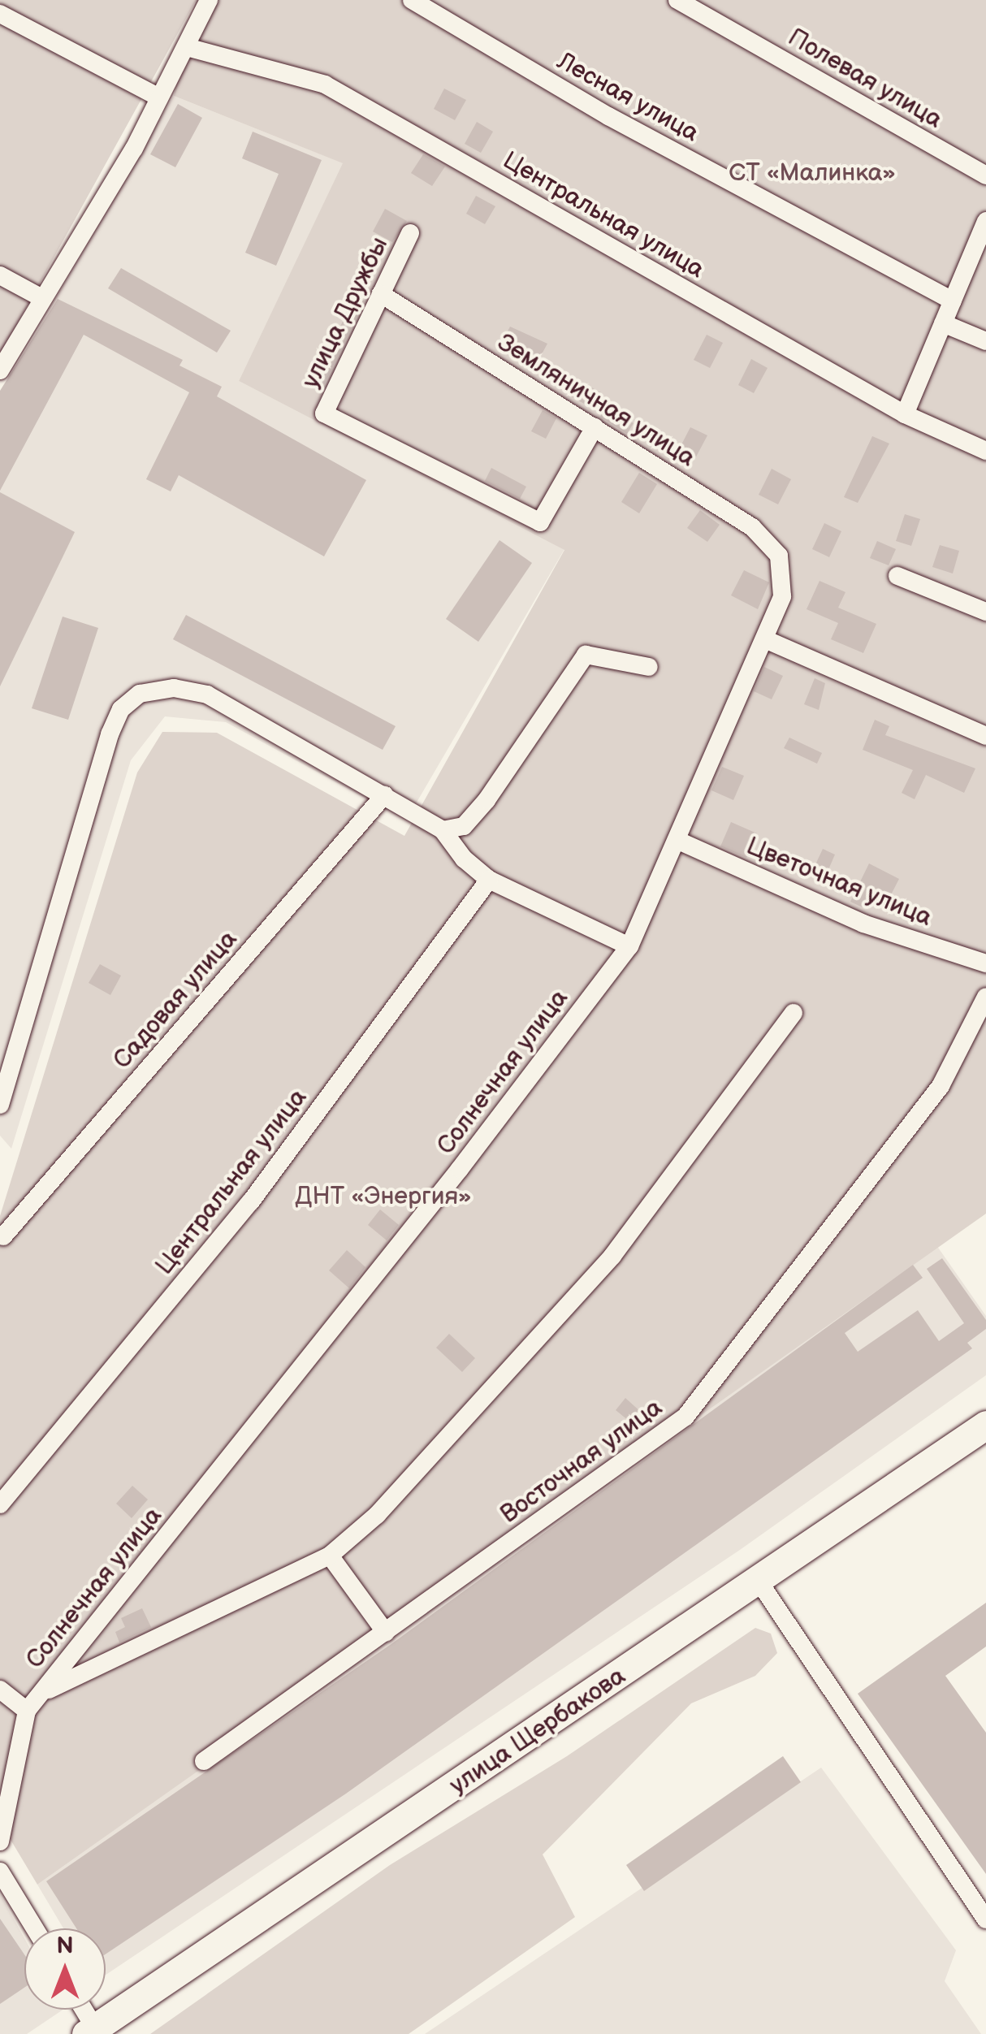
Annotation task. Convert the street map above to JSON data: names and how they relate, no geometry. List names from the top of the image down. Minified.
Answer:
{"streets":{"main road":["улица Щербакова"],"street":["Полевая улица","Лесная улица","Центральная улица","улица Дружбы","Земляничная улица","Цветочная улица","Садовая улица","Солнечная улица","Восточная улица"]},"crossings":[["улица Дружбы","Земляничная улица"],["Земляничная улица","Солнечная улица"],["Цветочная улица","Солнечная улица"]],"parks":["CТ «Малинка»","ДНТ «Энергия»"],"north":"top"}
